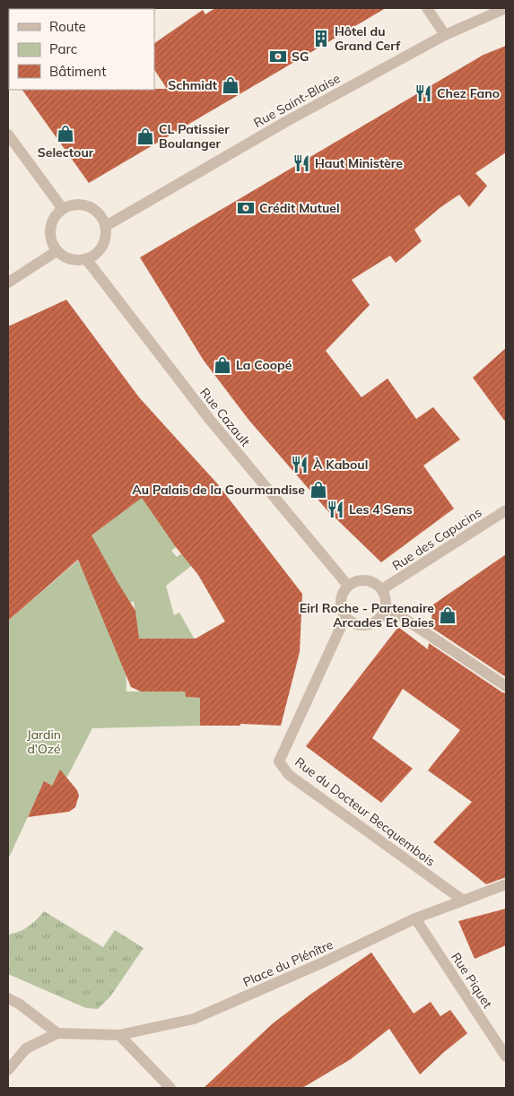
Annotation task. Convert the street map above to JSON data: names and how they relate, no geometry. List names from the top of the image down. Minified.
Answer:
{"streets":{"street":["Rue Saint-Blaise","Rue Cazault","Rue des Capucins","Rue du Docteur Becquembois","Place du Plénître","Rue Piquet"]},"crossings":[["Rue Saint-Blaise","Rue Cazault"],["Rue Cazault","Rue des Capucins"],["Rue Cazault","Rue du Docteur Becquembois"],["Rue des Capucins","Rue du Docteur Becquembois"],["Rue du Docteur Becquembois","Place du Plénître"],["Place du Plénître","Rue Piquet"]],"parks":["Jardin d'Ozé"],"places":{"building":["Hôtel du Grand Cerf"],"bank":["SG","Crédit Mutuel"],"shop":["Schmidt","Selectour","CL Patissier Boulanger","La Coopé","Au Palais de la Gourmandise","Eirl Roche - Partenaire Arcades Et Baies"],"restaurant":["Chez Fano","Haut Ministère","À Kaboul","Les 4 Sens"]},"legend":["Route","Parc","Bâtiment"]}
